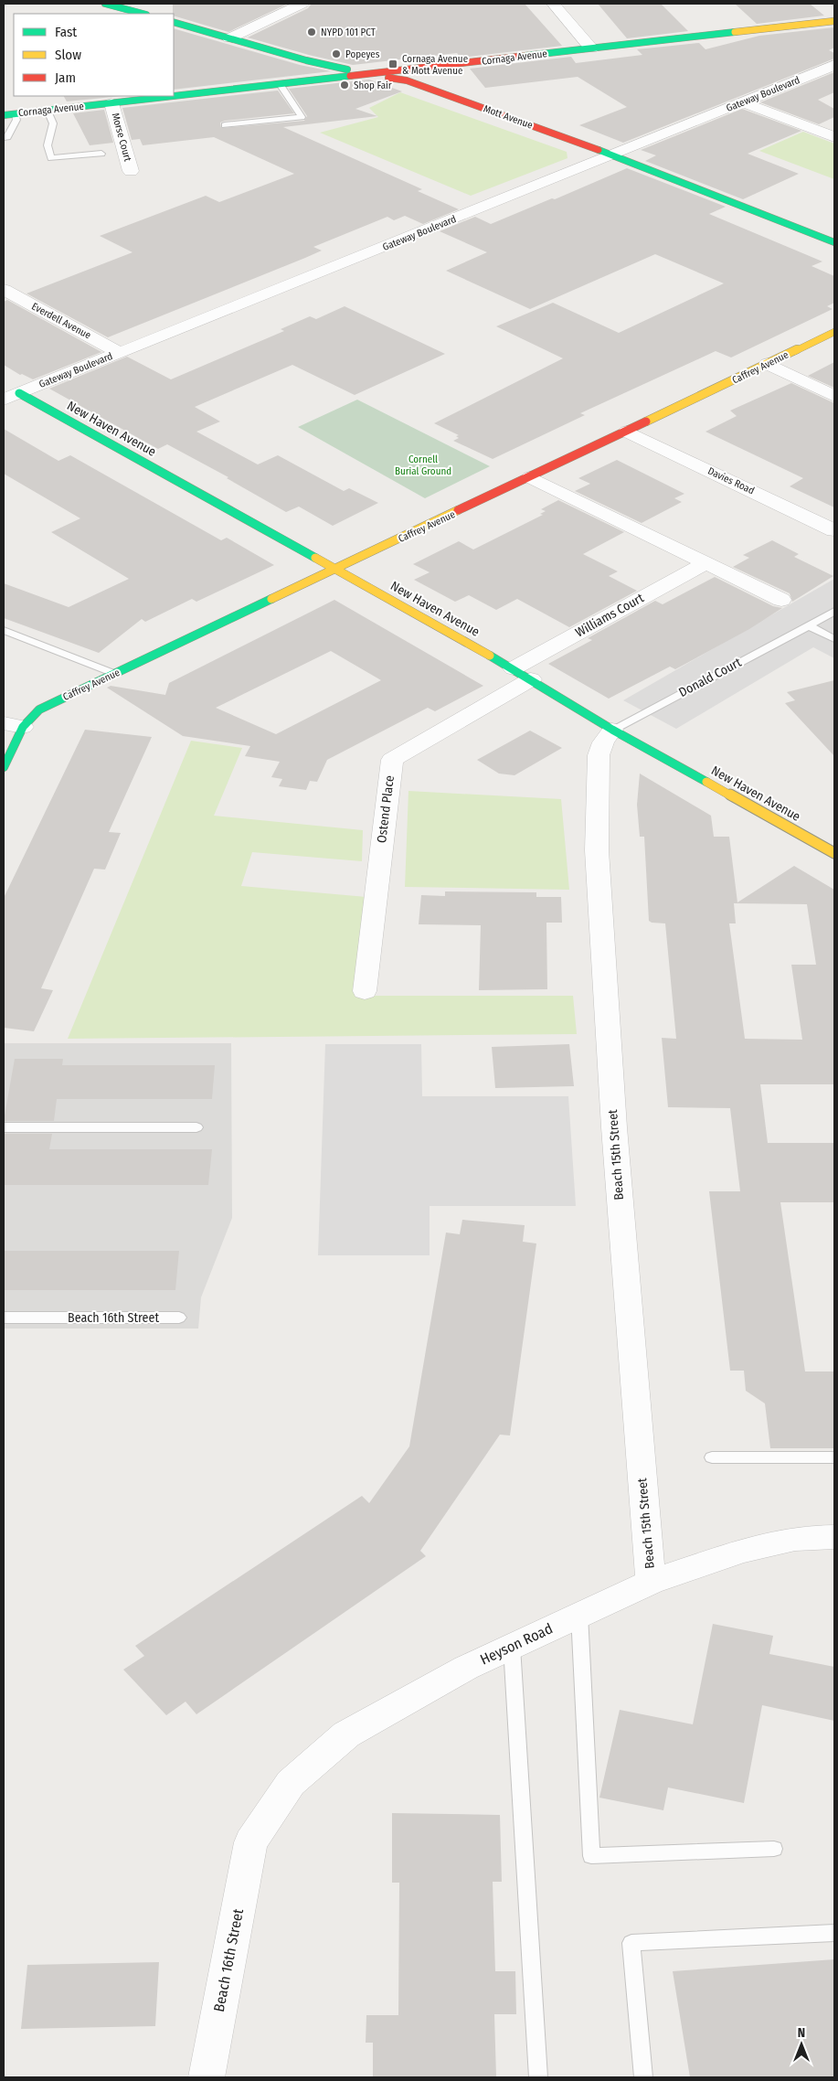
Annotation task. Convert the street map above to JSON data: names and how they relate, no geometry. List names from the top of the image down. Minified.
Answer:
{"streets":{"street":["Cornaga Avenue","Gateway Boulevard","Mott Avenue","Morse Court","Everdell Avenue","Caffrey Avenue","New Haven Avenue","Davies Road","Williams Court","Ostend Place","Beach 15th Street","Beach 16th Street","Heyson Road"],"lane":["Donald Court"]},"crossings":[["Cornaga Avenue","Mott Avenue"],["Cornaga Avenue","Morse Court"],["Gateway Boulevard","Mott Avenue"],["Gateway Boulevard","Everdell Avenue"],["Gateway Boulevard","New Haven Avenue"],["Caffrey Avenue","New Haven Avenue"],["Caffrey Avenue","Davies Road"],["New Haven Avenue","Williams Court"],["New Haven Avenue","Donald Court"],["New Haven Avenue","Ostend Place"],["New Haven Avenue","Beach 15th Street"],["Williams Court","Ostend Place"],["Donald Court","Beach 15th Street"],["Beach 15th Street","Heyson Road"],["Beach 16th Street","Heyson Road"]],"parks":["Cornell Burial Ground"],"places":{"other":["NYPD 101 PCT","Popeyes","Shop Fair"],"transit":["Cornaga Avenue & Mott Avenue"]},"legend":["Fast","Slow","Jam"],"north":"top"}
